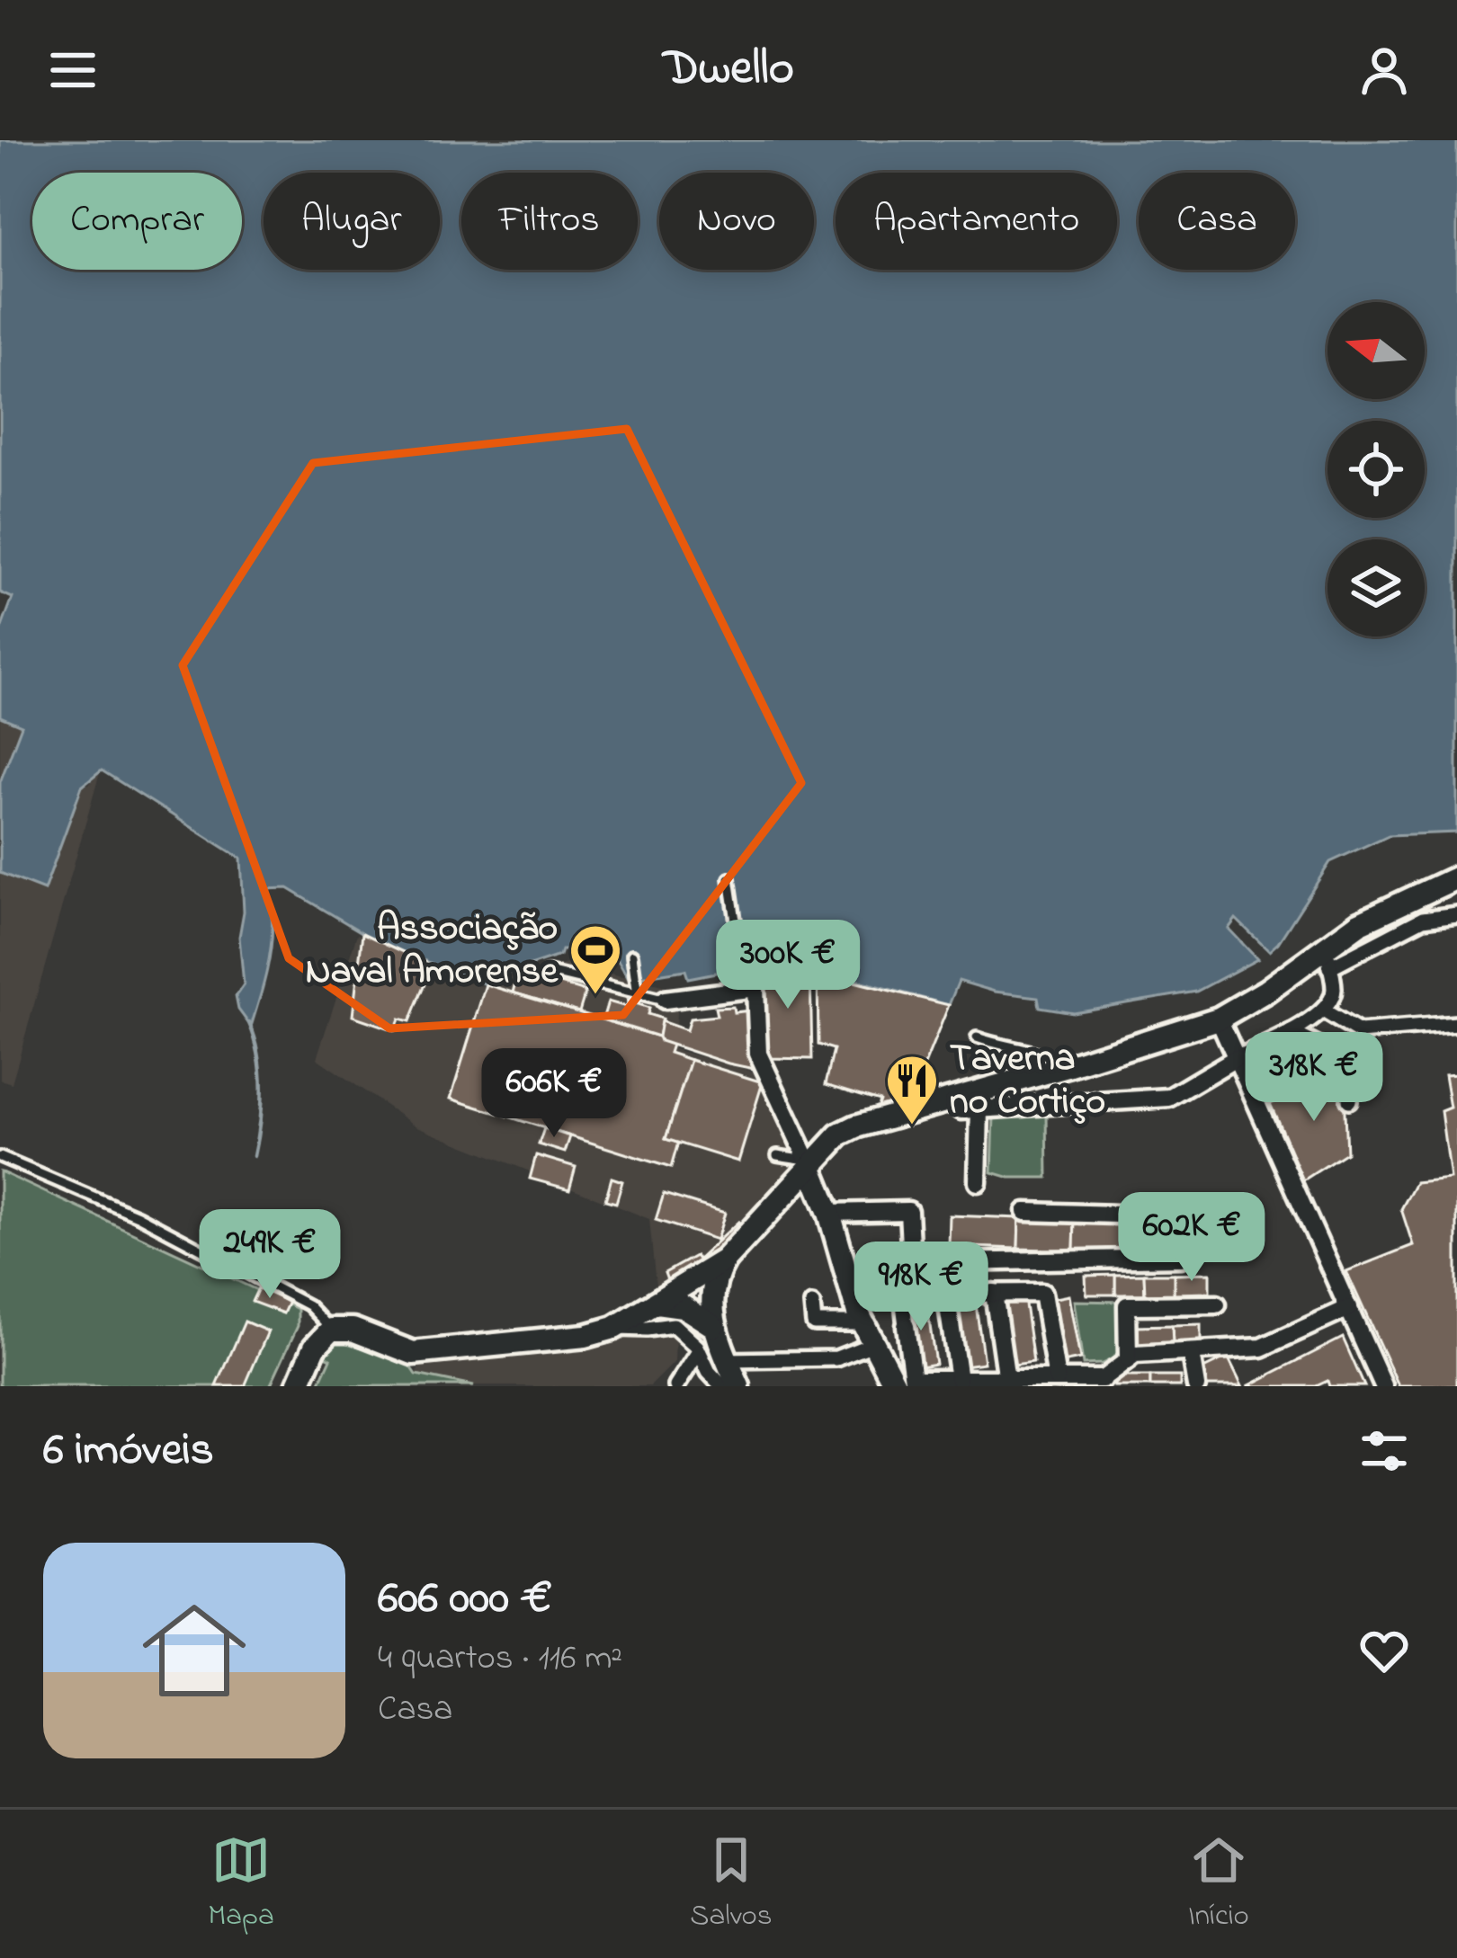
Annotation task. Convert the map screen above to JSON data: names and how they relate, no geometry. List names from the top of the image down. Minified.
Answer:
{"places":{"sports":["Associação Naval Amorense"],"restaurant":["Taverna no Cortiço"]},"north":"left","page":{"header":"Dwello","chip":["Comprar","Alugar","Filtros","Novo","Apartamento","Casa"],"price":["300K €","318K €","606K €","602K €","249K €","918K €"],"heading":"6 imóveis","list":[{"name":"606 000 €","note":"4 quartos · 116 m² · Casa"}],"tabs":["Mapa","Salvos","Início"]}}
